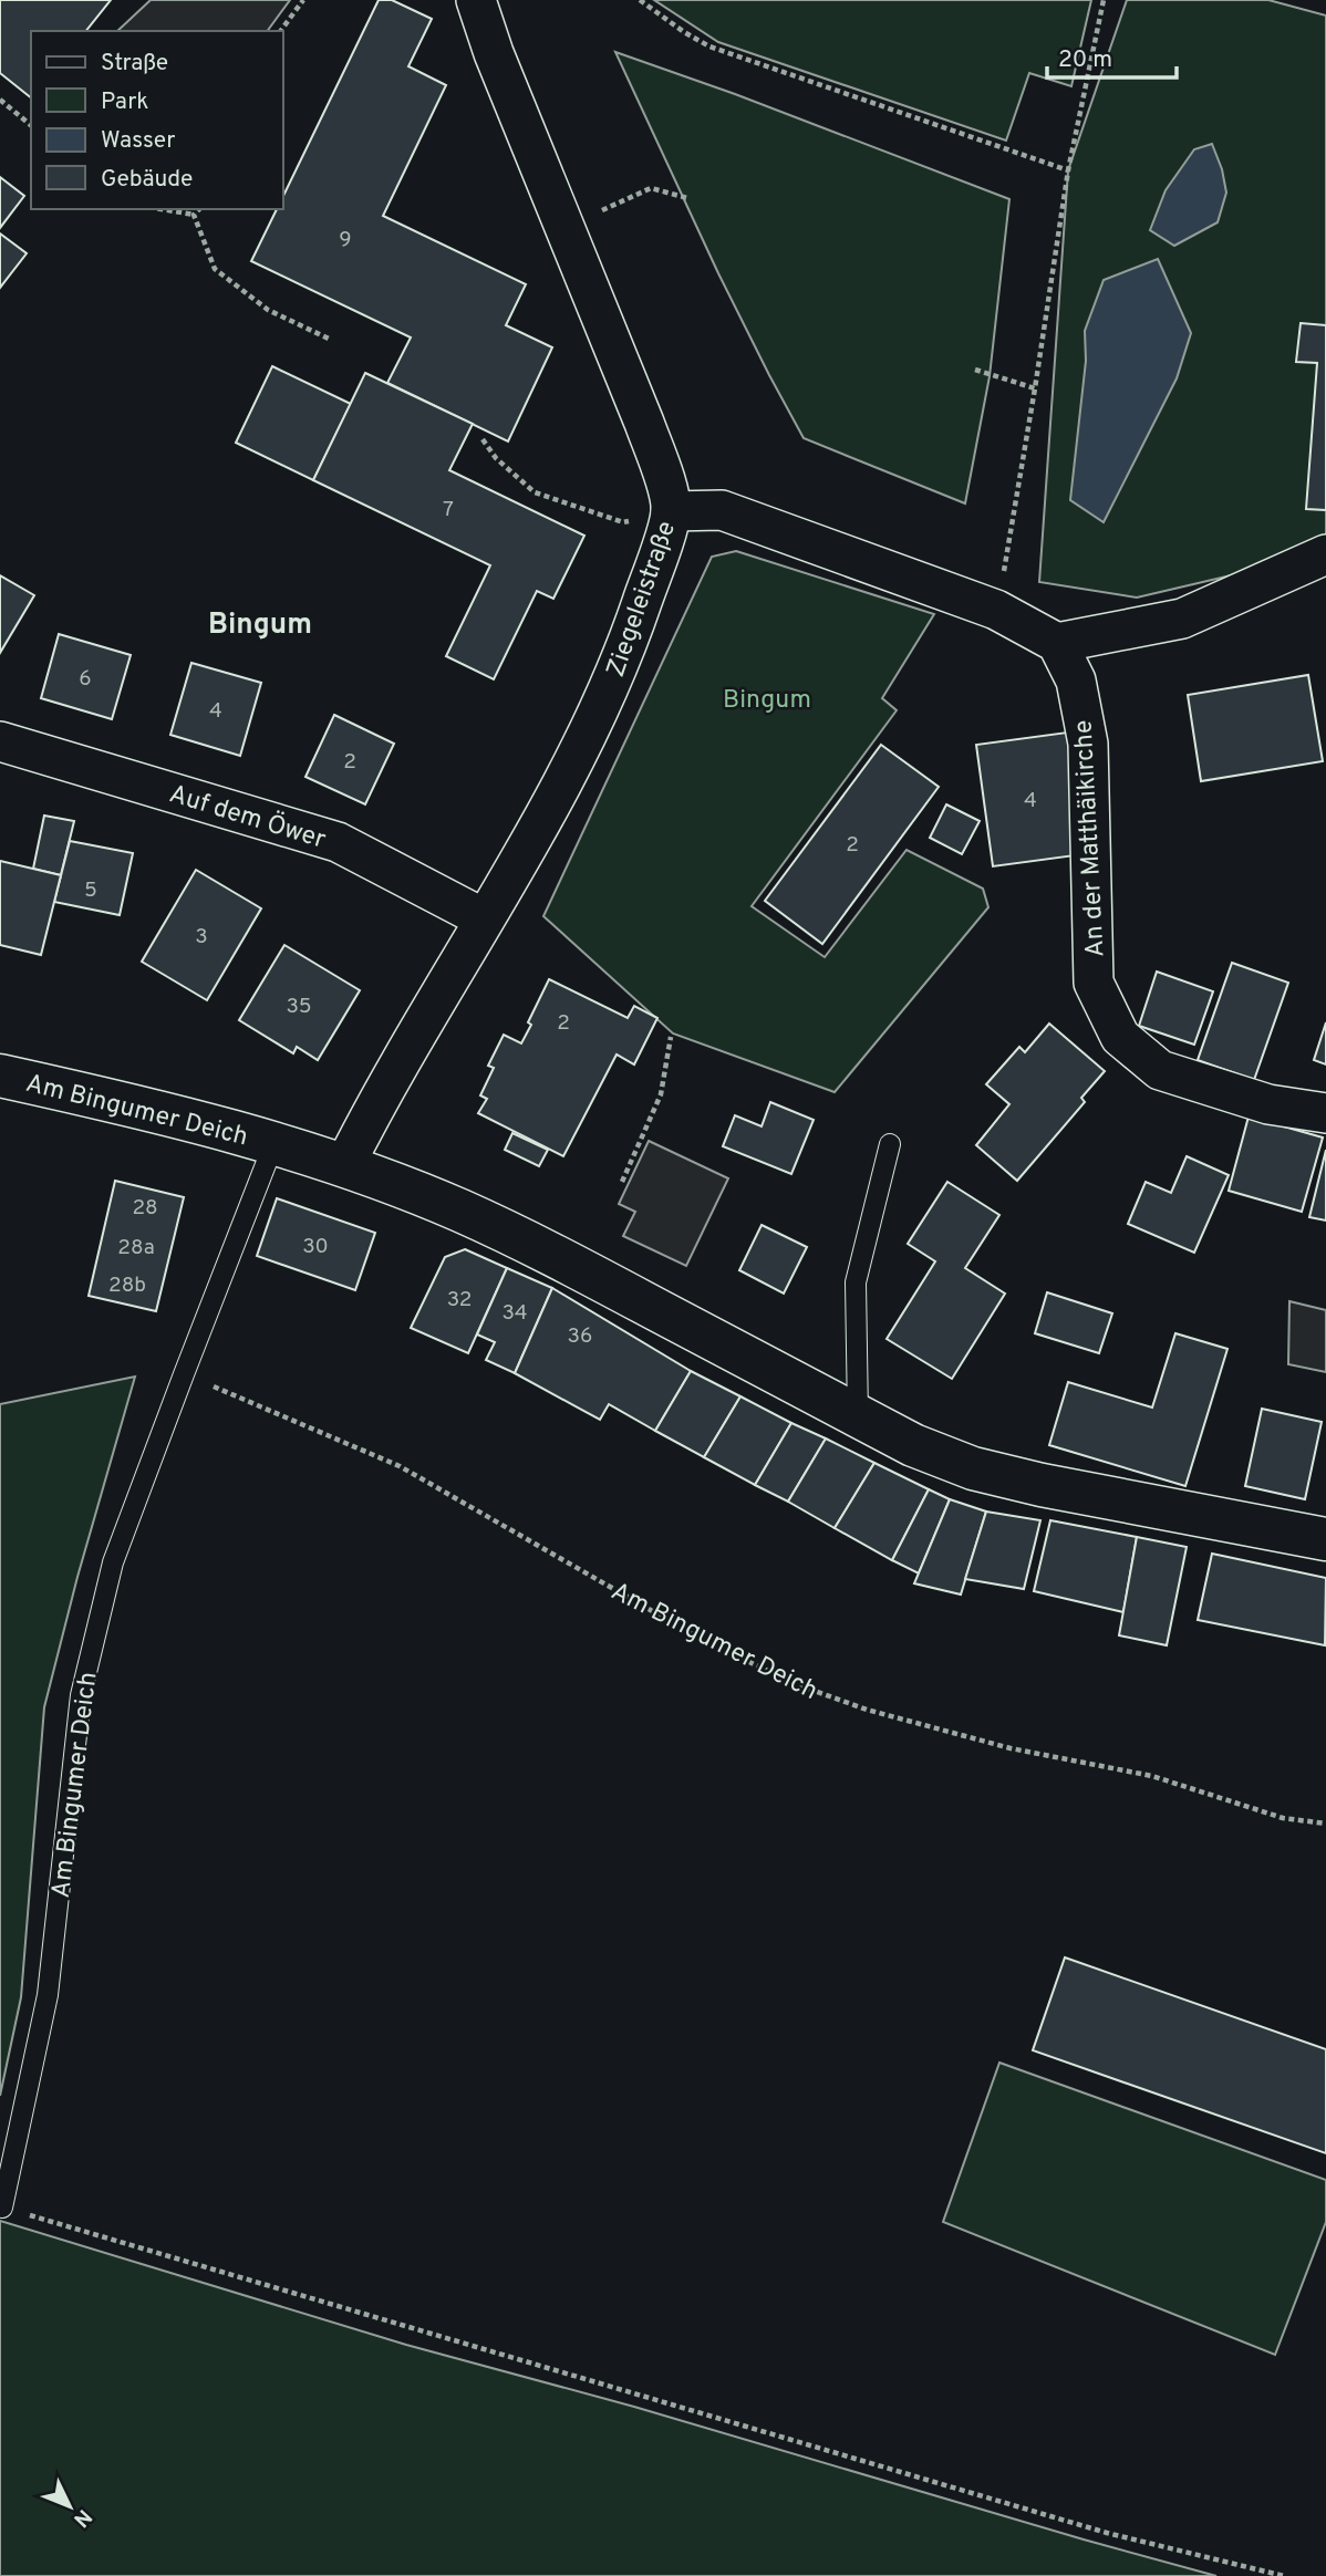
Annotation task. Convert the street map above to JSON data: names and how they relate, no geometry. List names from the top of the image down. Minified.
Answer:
{"streets":{"main road":["Am Bingumer Deich"],"street":["Ziegeleistraße","Auf dem Öwer","An der Matthäikirche"]},"crossings":[["Ziegeleistraße","Auf dem Öwer"],["Ziegeleistraße","Am Bingumer Deich"]],"districts":["Bingum"],"parks":["Bingum"],"house_numbers":["9","7","6","4","2","4","2","5","3","35","2","28","30","28a","28b","32","34","36"],"legend":["Straße","Park","Wasser","Gebäude"],"scale_bar":"20 m","north":"bottom right"}
